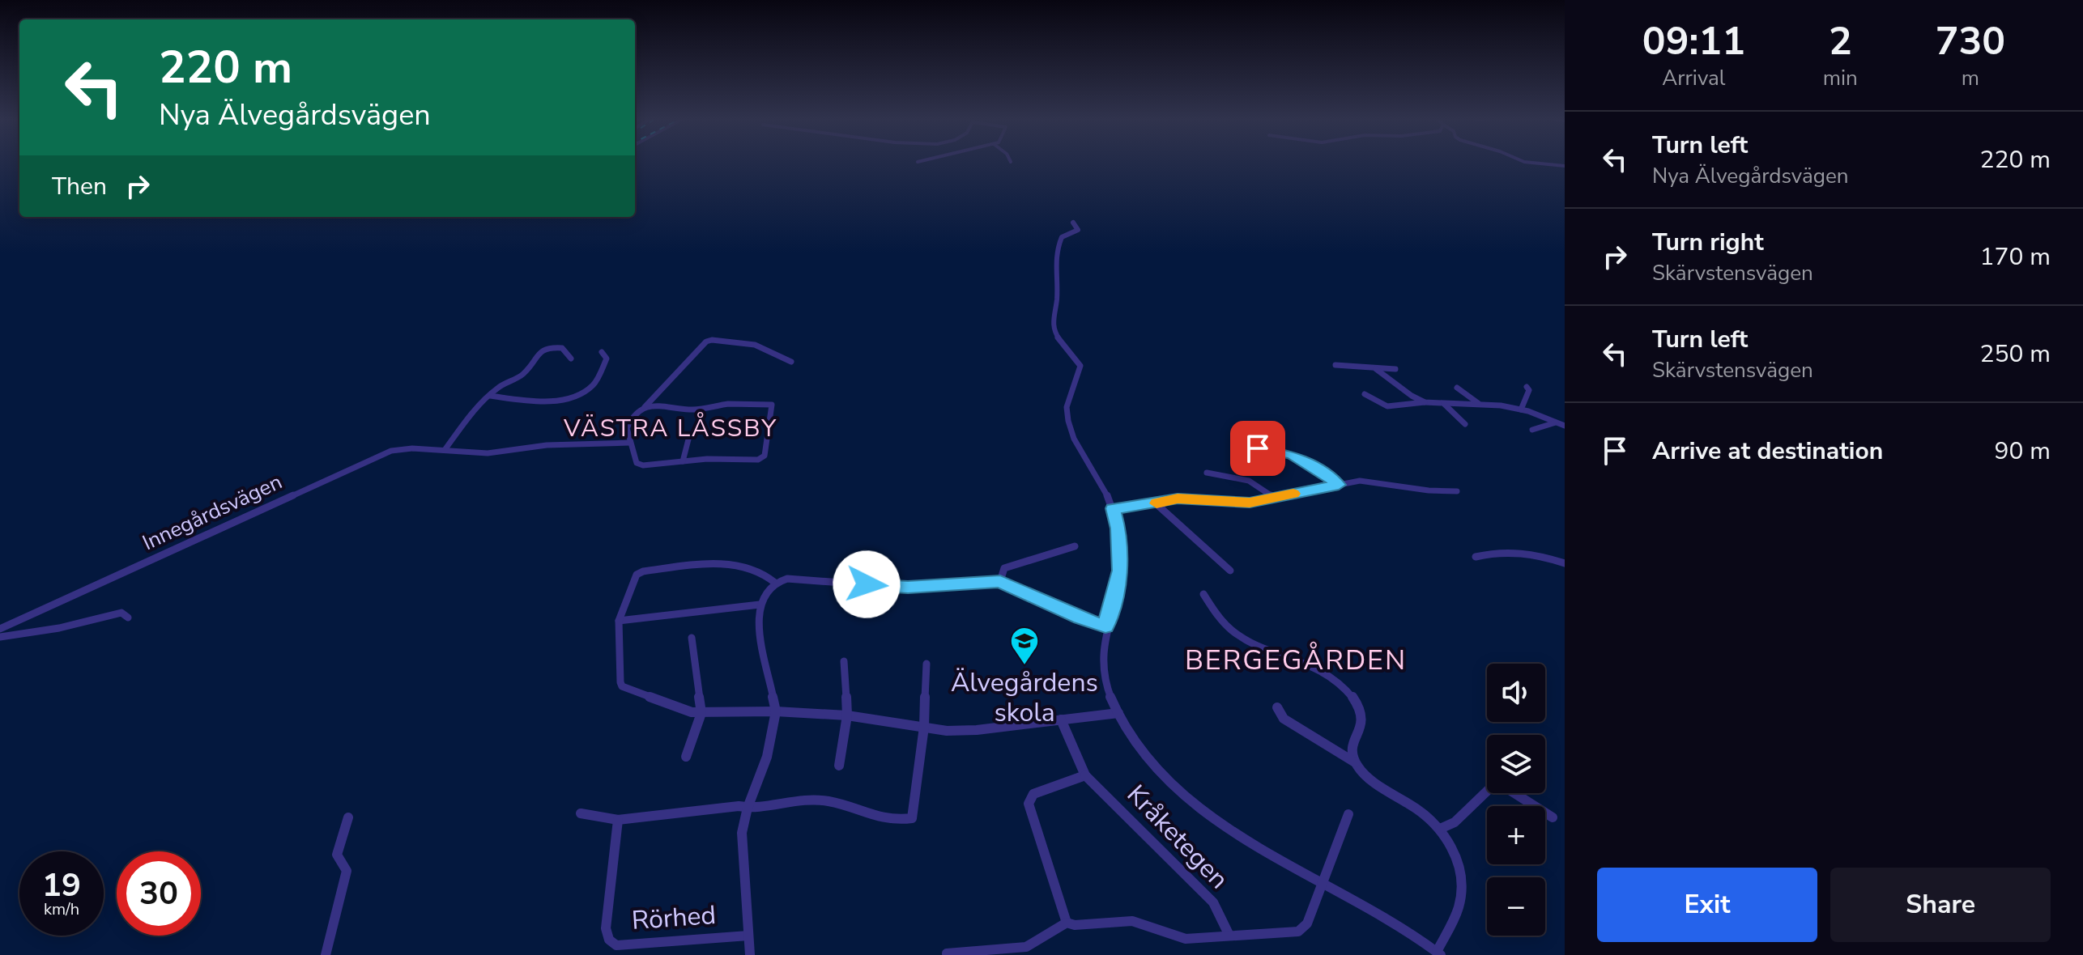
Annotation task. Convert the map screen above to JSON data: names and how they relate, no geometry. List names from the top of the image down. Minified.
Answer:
{"streets":{"street":["Innegårdsvägen","Kråketegen","Rörhed"]},"districts":["VÄSTRA LÅSSBY","BERGEGÅRDEN"],"places":{"school or university":["Älvegårdens skola"]},"page":{"eta":["09:11","Arrival","2","min","730","m"],"turn":["220 m","Nya Älvegårdsvägen"],"list":[{"name":"Turn left","note":"Nya Älvegårdsvägen","value":"220 m"},{"name":"Turn right","note":"Skärvstensvägen","value":"170 m"},{"name":"Turn left","note":"Skärvstensvägen","value":"250 m"},{"name":"Arrive at destination","value":"90 m"}],"then":"Then","map_buttons":["+","−"],"speed":"19 km/h","limit":"30","buttons":["Exit","Share"]}}
